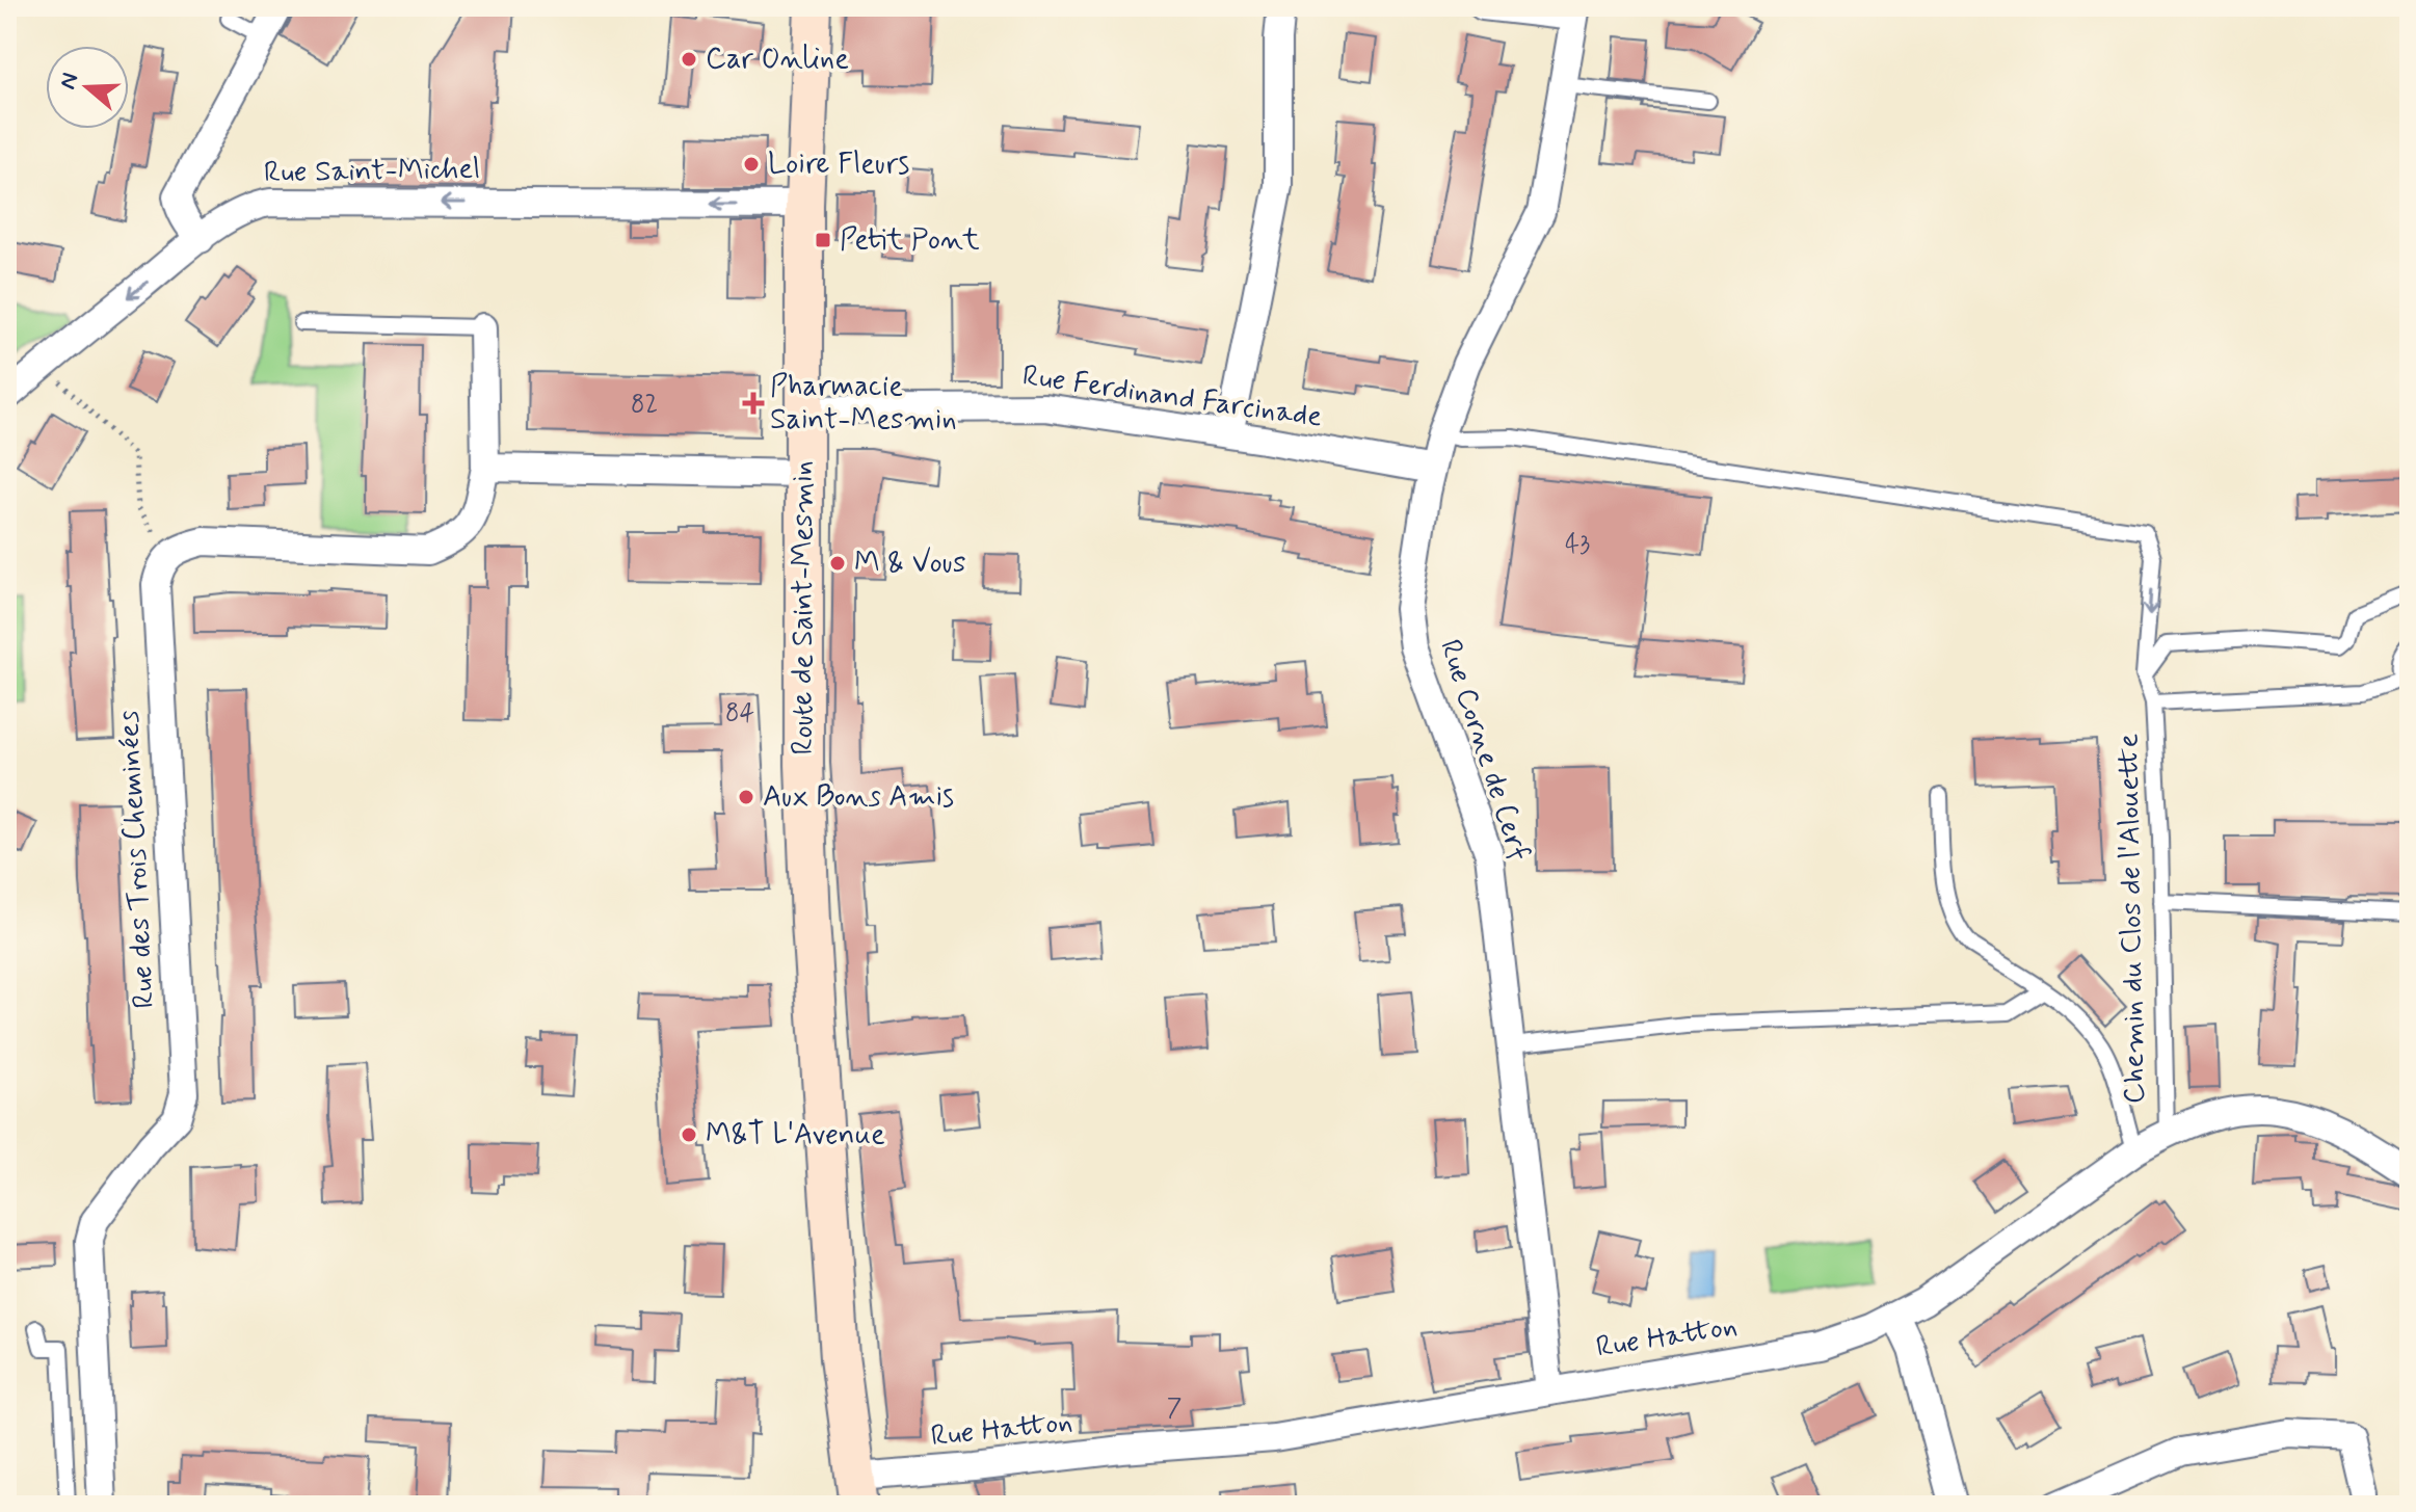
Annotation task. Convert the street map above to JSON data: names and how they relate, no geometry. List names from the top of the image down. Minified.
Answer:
{"streets":{"main road":["Route de Saint-Mesmin"],"street":["Rue Saint-Michel","Rue Ferdinand Farcinade","Rue Corne de Cerf","Rue des Trois Cheminées","Rue Hatton"],"lane":["Chemin du Clos de l'Alouette"]},"crossings":[["Rue Saint-Michel","Route de Saint-Mesmin"],["Rue Ferdinand Farcinade","Route de Saint-Mesmin"],["Rue Ferdinand Farcinade","Rue Corne de Cerf"],["Route de Saint-Mesmin","Rue Hatton"],["Rue Corne de Cerf","Rue Hatton"],["Chemin du Clos de l'Alouette","Rue Hatton"]],"one_way":["Rue Saint-Michel"],"places":{"other":["Car Online","Loire Fleurs","M & Vous","Aux Bons Amis","M&T L'Avenue"],"transit":["Petit Pont"],"health":["Pharmacie Saint-Mesmin"]},"house_numbers":["82","43","84","7"],"north":"left"}
